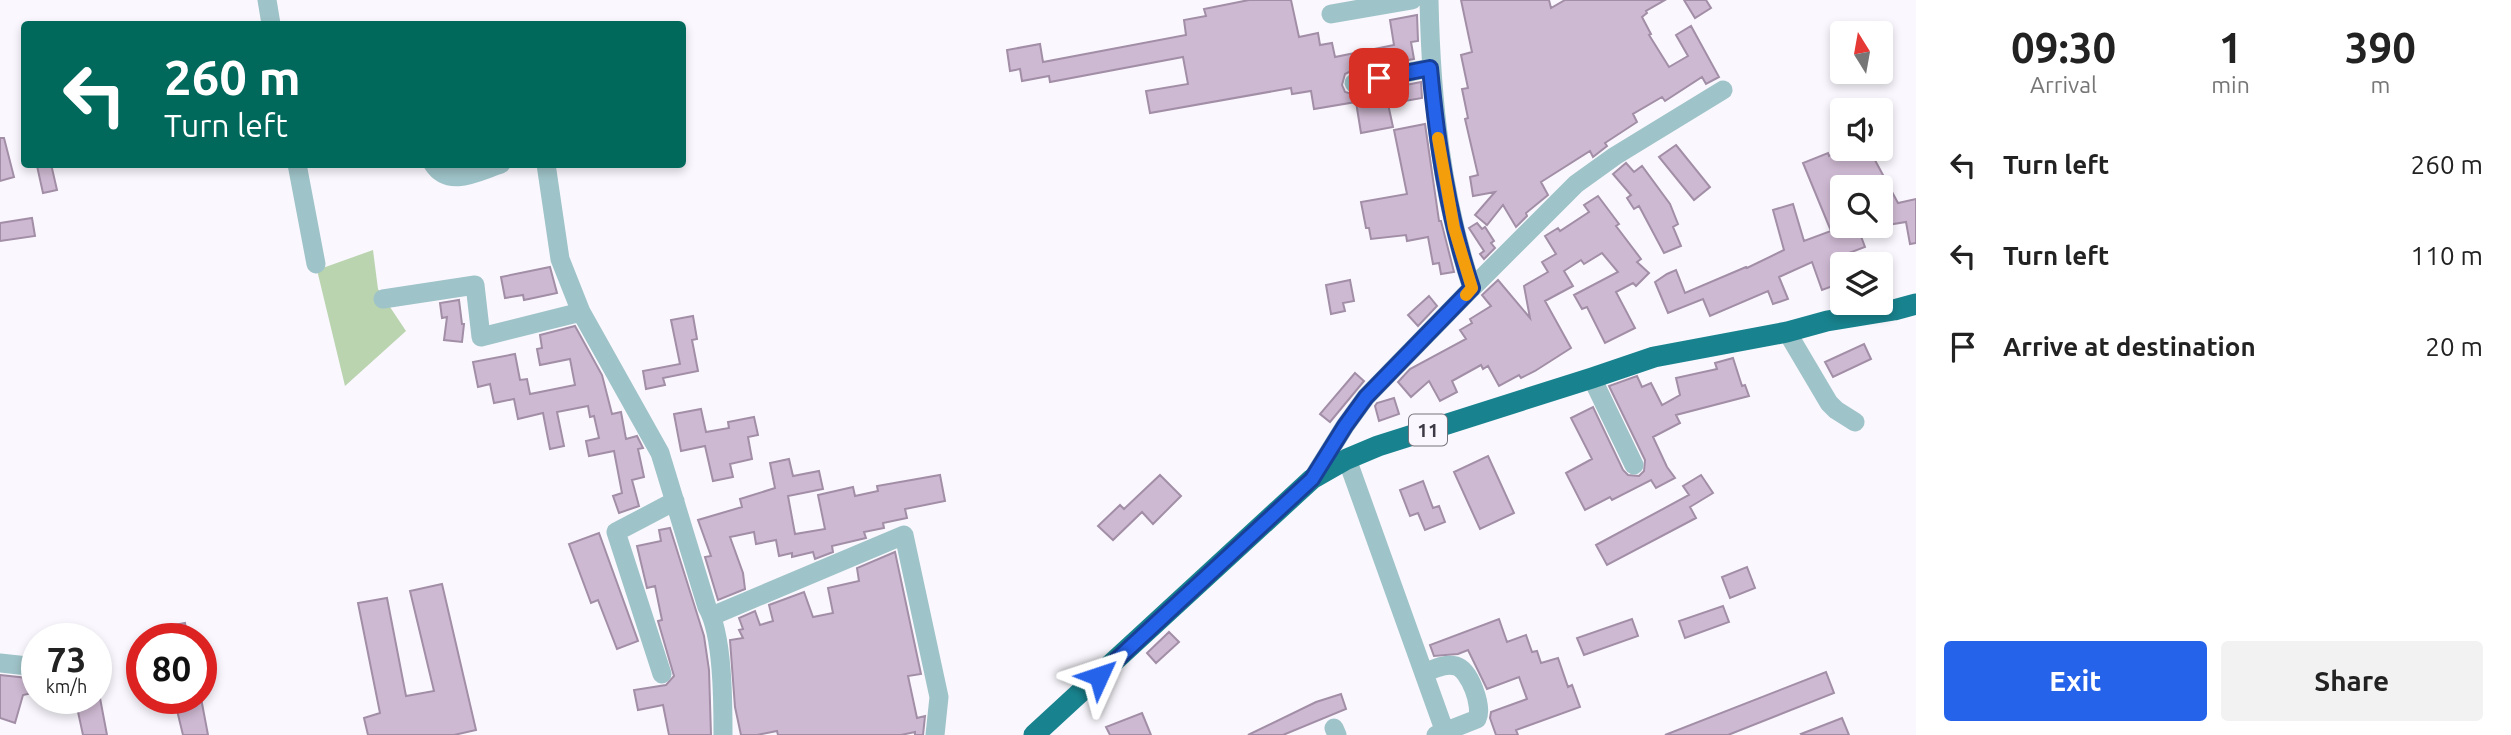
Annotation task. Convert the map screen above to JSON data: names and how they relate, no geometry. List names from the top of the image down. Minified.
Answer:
{"streets":{"highway":["11"]},"north":"top","page":{"eta":["09:30","Arrival","1","min","390","m"],"turn":["260 m","Turn left"],"list":[{"name":"Turn left","value":"260 m"},{"name":"Turn left","value":"110 m"},{"name":"Arrive at destination","value":"20 m"}],"speed":"73 km/h","limit":"80","buttons":["Exit","Share"]}}
